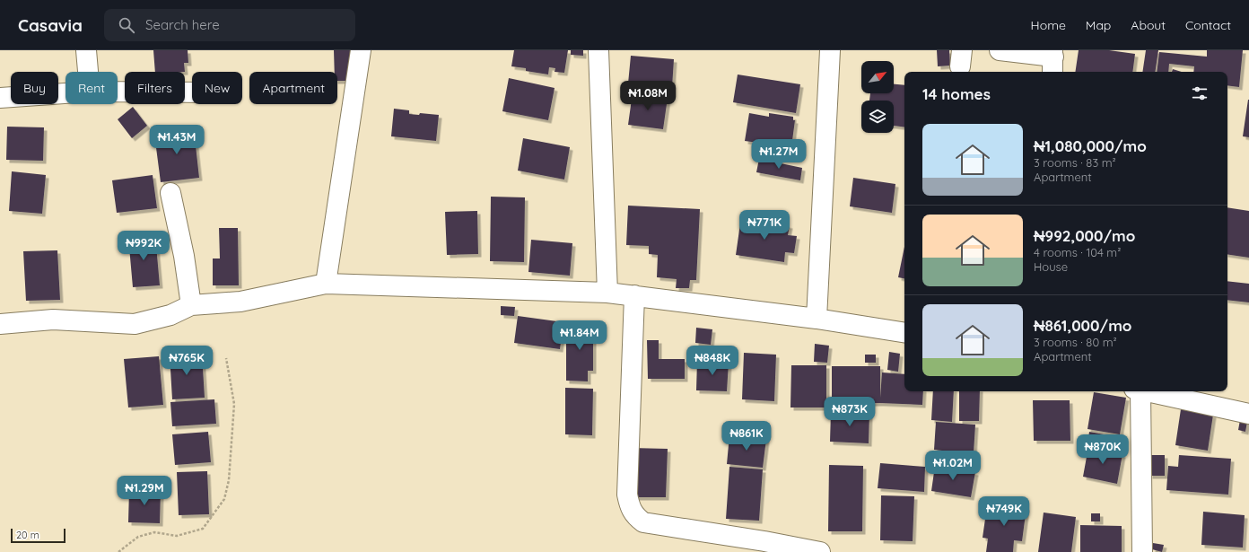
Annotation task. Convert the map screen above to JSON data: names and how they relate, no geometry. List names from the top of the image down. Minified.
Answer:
{"scale_bar":"20 m","north":"top right","page":{"header":"Casavia","search":"Search here","nav":["Home","Map","About","Contact"],"chip":["Buy","Rent","Filters","New","Apartment"],"heading":"14 homes","price":["₦1.08M","₦1.43M","₦1.27M","₦771K","₦992K","₦1.84M","₦765K","₦848K","₦873K","₦861K","₦870K","₦1.02M","₦1.29M","₦749K"],"list":[{"name":"₦1,080,000/mo","note":"3 rooms · 83 m² · Apartment"},{"name":"₦992,000/mo","note":"4 rooms · 104 m² · House"},{"name":"₦861,000/mo","note":"3 rooms · 80 m² · Apartment"}],"scale":"20 m"}}
